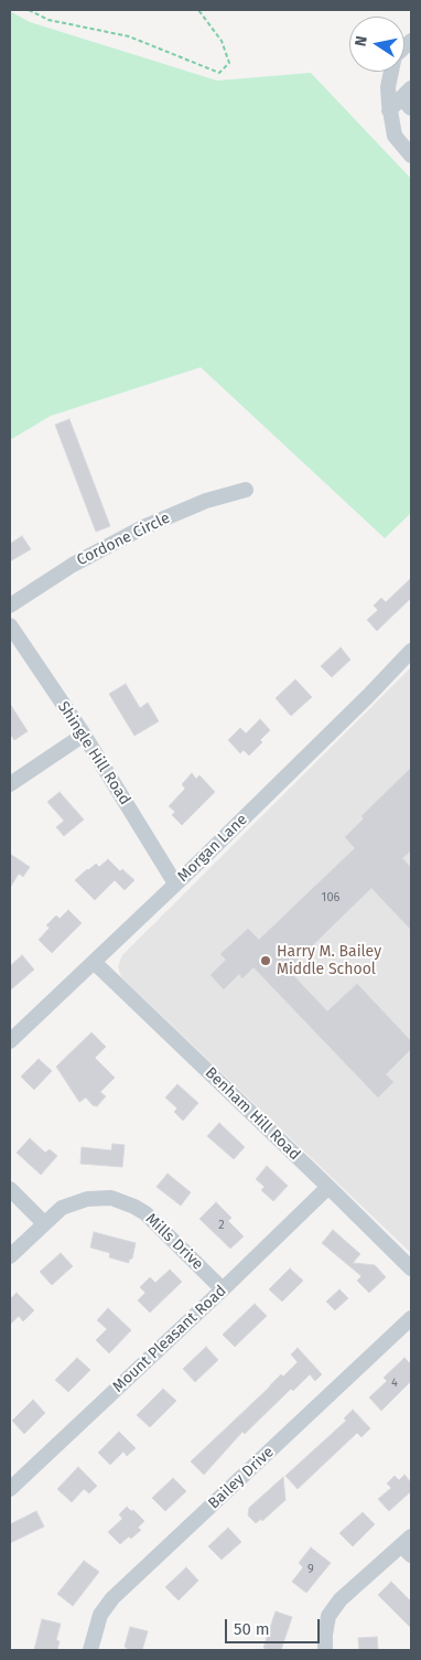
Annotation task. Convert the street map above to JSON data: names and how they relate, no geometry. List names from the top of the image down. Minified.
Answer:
{"streets":{"street":["Cordone Circle","Shingle Hill Road","Morgan Lane","Benham Hill Road","Mills Drive","Mount Pleasant Road","Bailey Drive"]},"crossings":[["Shingle Hill Road","Morgan Lane"],["Morgan Lane","Benham Hill Road"],["Benham Hill Road","Mount Pleasant Road"],["Mills Drive","Mount Pleasant Road"]],"places":["Harry M. Bailey Middle School"],"house_numbers":["106","2","4","9"],"scale_bar":"50 m","north":"left"}
